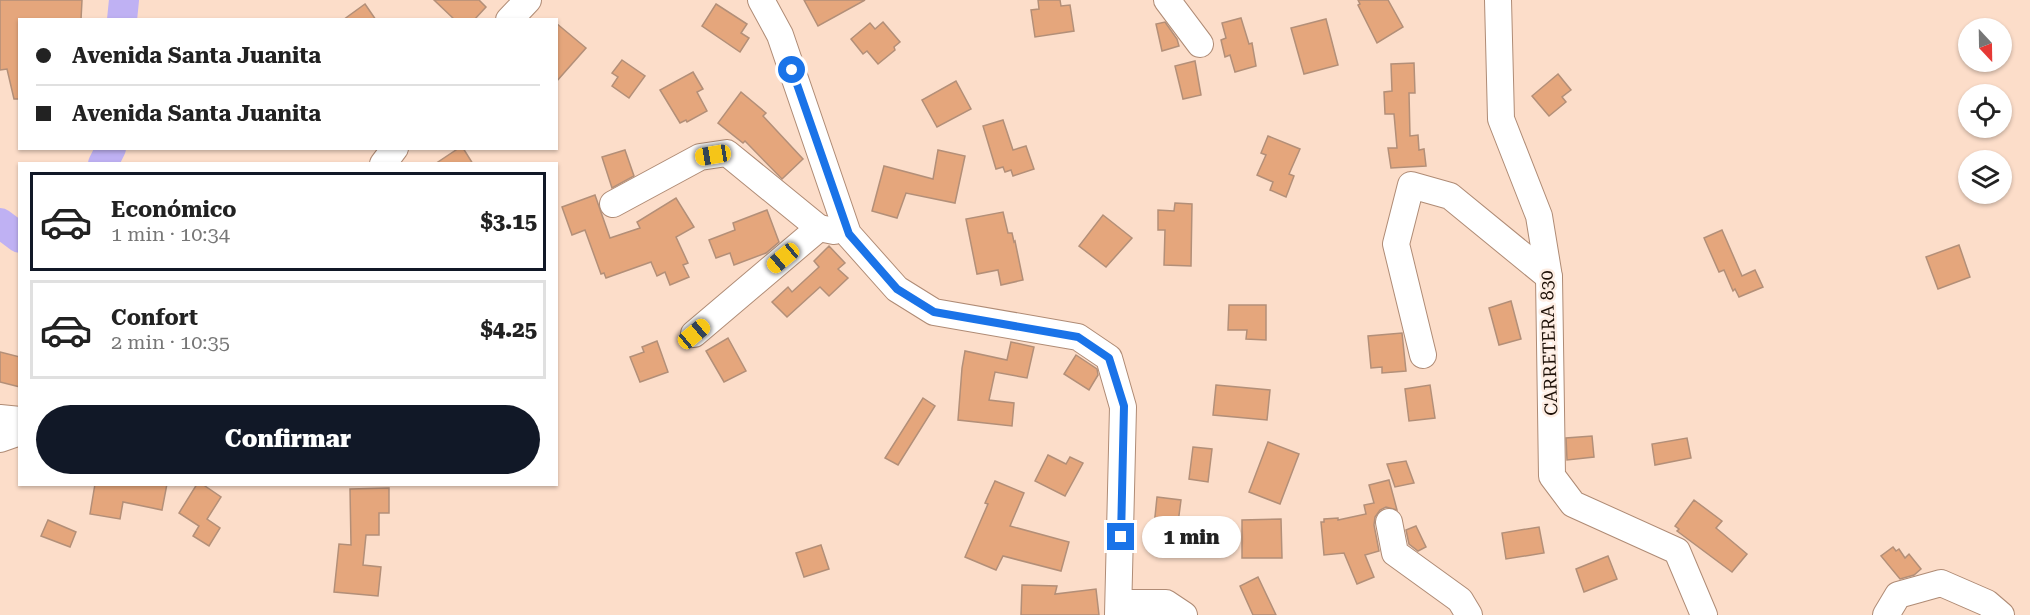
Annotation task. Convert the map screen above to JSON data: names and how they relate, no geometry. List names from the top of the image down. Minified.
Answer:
{"streets":{"street":["CARRETERA 830"]},"north":"bottom","page":{"banner":["Avenida Santa Juanita","Avenida Santa Juanita"],"list":[{"name":"Económico","note":"1 min · 10:34","value":"$3.15"},{"name":"Confort","note":"2 min · 10:35","value":"$4.25"}],"buttons":"Confirmar","bubble":"1 min"}}
